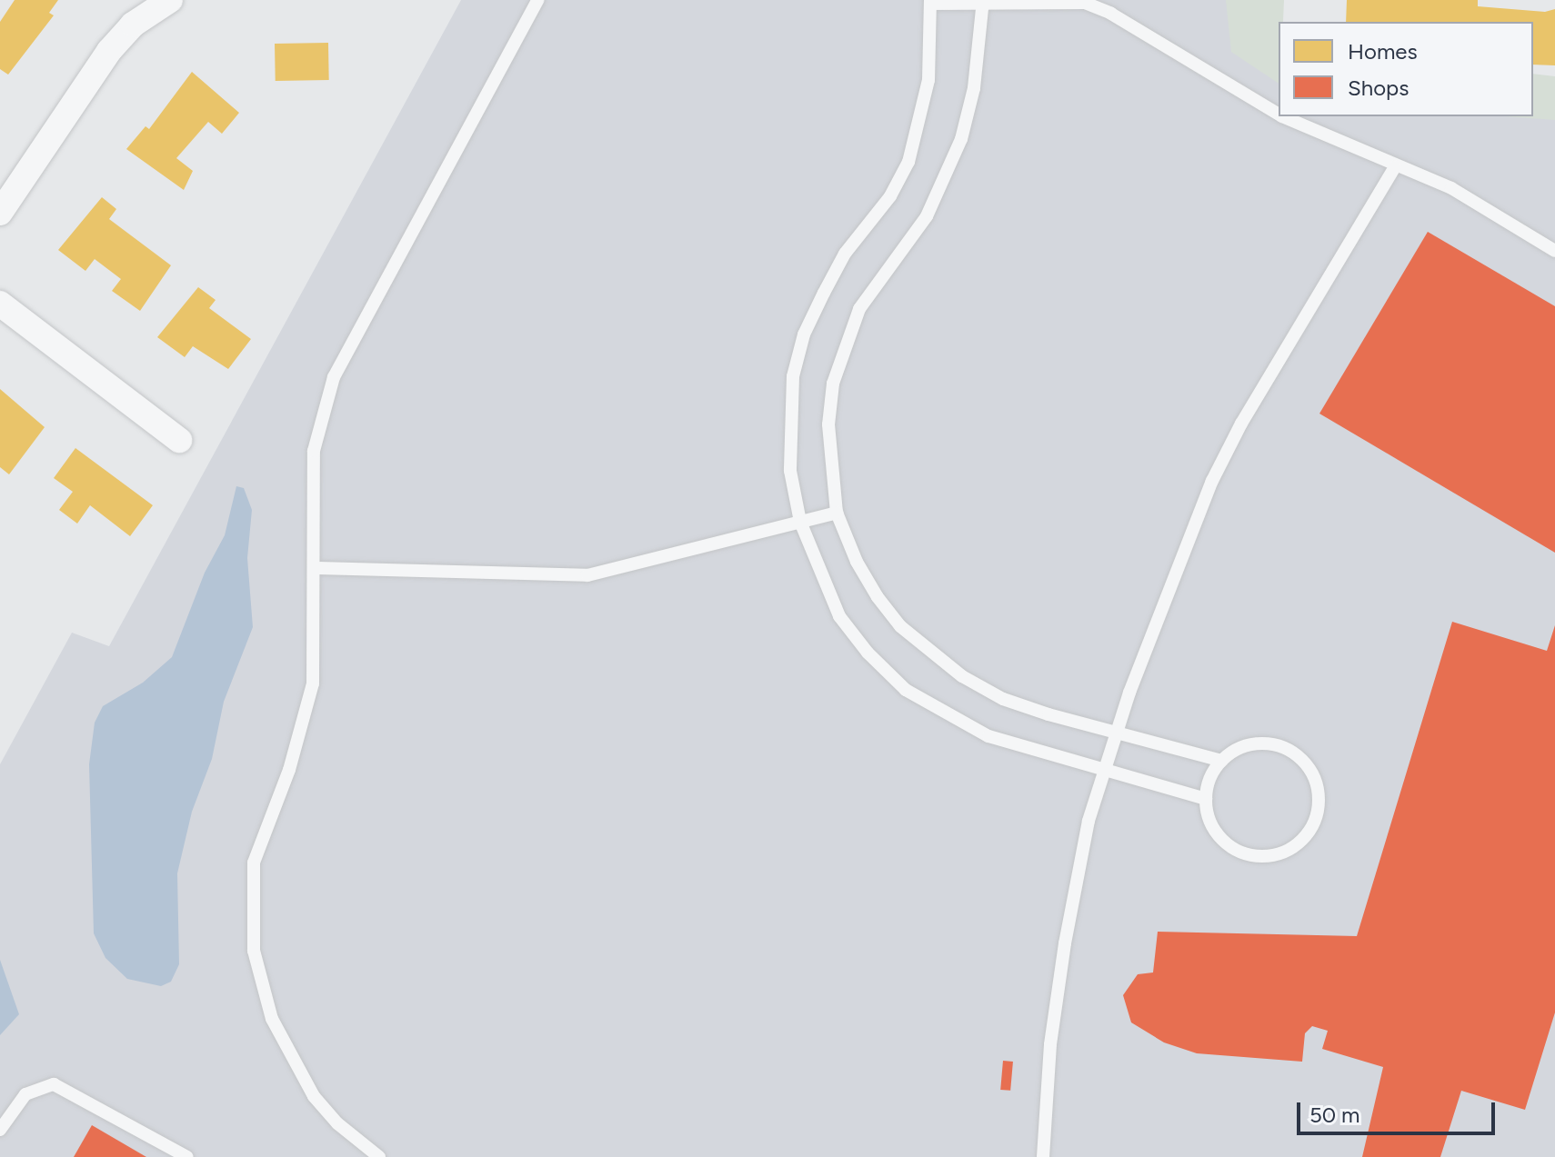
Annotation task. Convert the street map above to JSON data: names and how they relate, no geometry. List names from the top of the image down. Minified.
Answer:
{"legend":["Homes","Shops"],"scale_bar":"50 m"}
